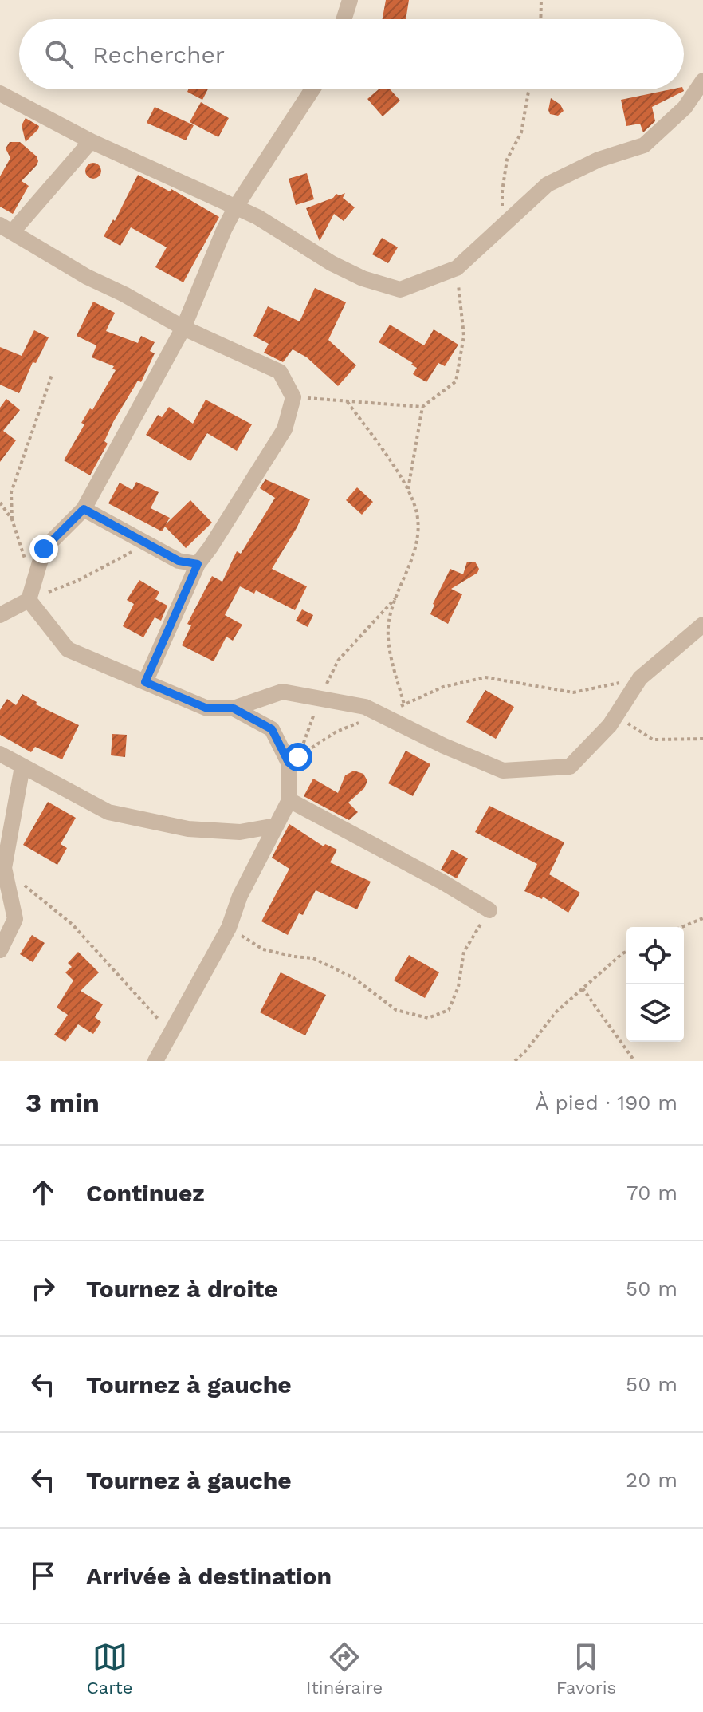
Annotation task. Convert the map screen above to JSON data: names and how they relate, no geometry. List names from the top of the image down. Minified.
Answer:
{"page":{"search":"Rechercher","heading":["3 min","À pied · 190 m"],"list":[["Continuez","70 m"],["Tournez à droite","50 m"],["Tournez à gauche","50 m"],["Tournez à gauche","20 m"],"Arrivée à destination"],"nav":["Carte","Itinéraire","Favoris"]}}
